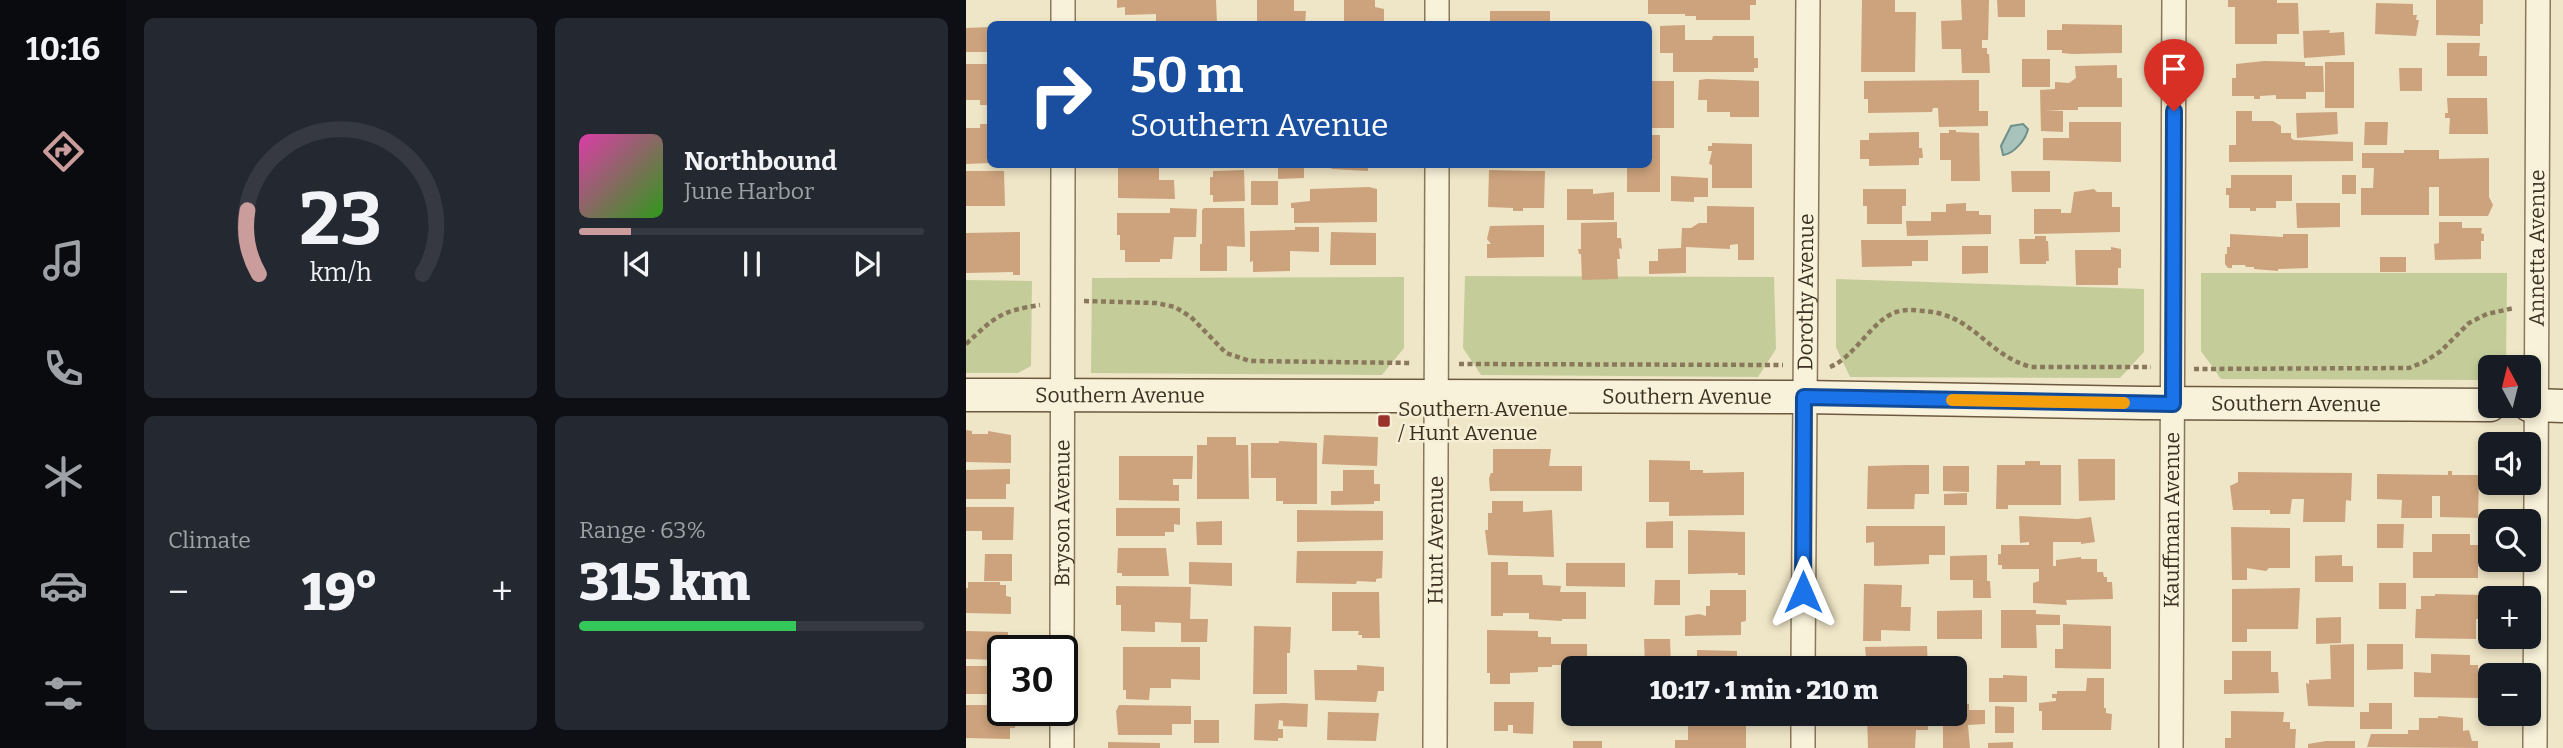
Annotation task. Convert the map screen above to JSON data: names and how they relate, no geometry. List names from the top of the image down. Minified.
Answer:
{"streets":{"street":["Annetta Avenue","Dorothy Avenue","Southern Avenue","Bryson Avenue","Kauffman Avenue","Hunt Avenue"]},"crossings":[["Dorothy Avenue","Southern Avenue"],["Southern Avenue","Bryson Avenue"],["Southern Avenue","Kauffman Avenue"],["Southern Avenue","Hunt Avenue"]],"places":{"transit":["Southern Avenue / Hunt Avenue"]},"north":"top","page":{"tabs":"10:16","turn":["50 m","Southern Avenue"],"song":["Northbound","June Harbor"],"map_buttons":["+","−"],"tile":["Climate",["Range · 63%","315 km"]],"heat":["−","19°","+"],"limit":"30","trip":"10:17 · 1 min · 210 m","gauge":["23","km/h"]}}
